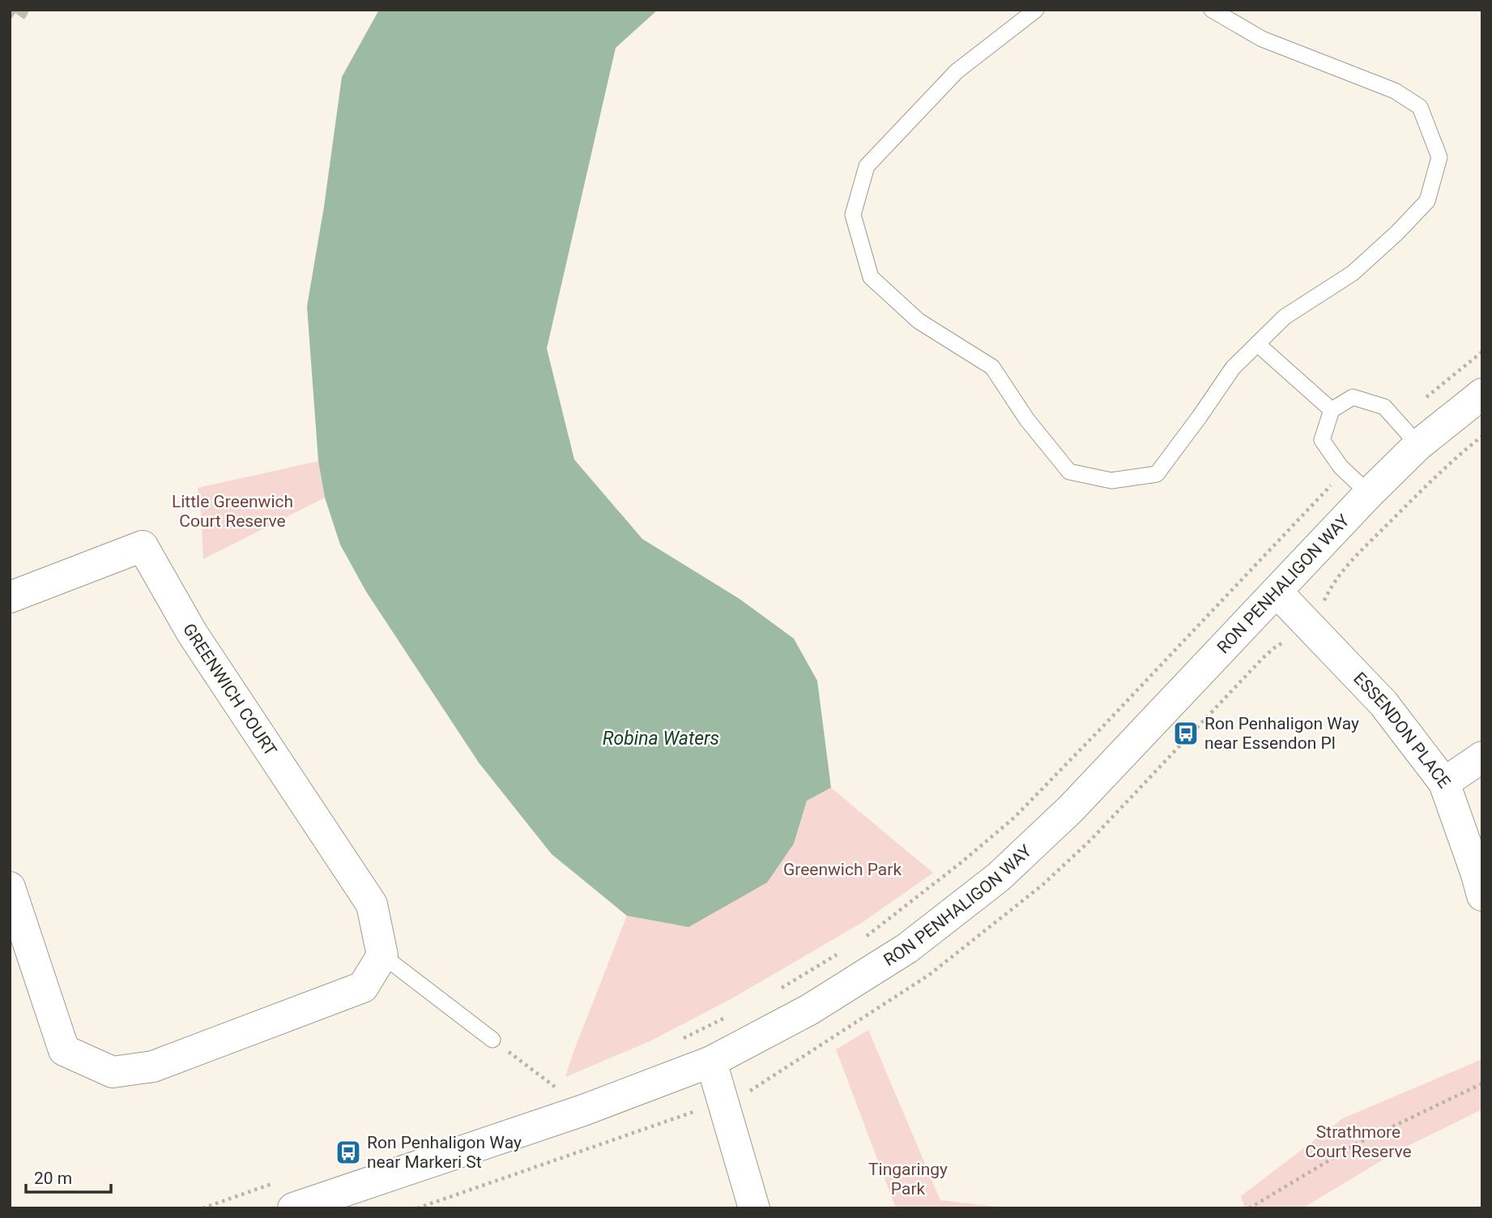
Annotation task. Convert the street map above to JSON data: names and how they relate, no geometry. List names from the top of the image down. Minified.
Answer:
{"streets":{"street":["RON PENHALIGON WAY","GREENWICH COURT","ESSENDON PLACE"]},"crossings":[["RON PENHALIGON WAY","ESSENDON PLACE"]],"water":["Robina Waters"],"parks":["Little Greenwich Court Reserve","Greenwich Park","Strathmore Court Reserve","Tingaringy Park"],"places":{"bus stop":["Ron Penhaligon Way near Essendon Pl","Ron Penhaligon Way near Markeri St"]},"scale_bar":"20 m"}
